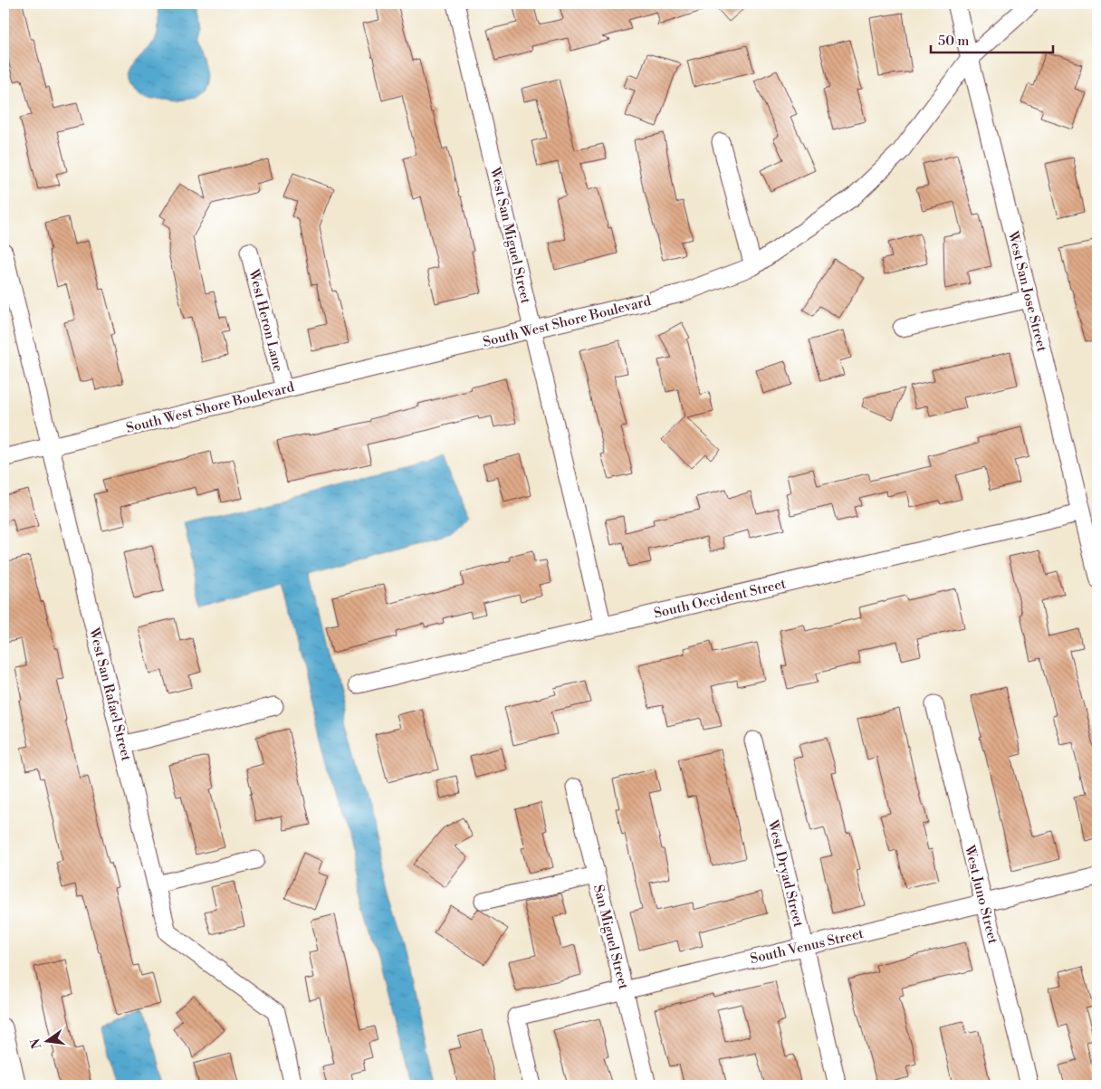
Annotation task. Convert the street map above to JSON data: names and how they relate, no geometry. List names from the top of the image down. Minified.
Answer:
{"streets":{"street":["West San Miguel Street","West San Jose Street","West Heron Lane","South West Shore Boulevard","South Occident Street","West San Rafael Street","West Dryad Street","West Juno Street","San Miguel Street","South Venus Street"]},"crossings":[["West San Miguel Street","South West Shore Boulevard"],["West San Miguel Street","South Occident Street"],["West San Jose Street","South West Shore Boulevard"],["West San Jose Street","South Occident Street"],["West Heron Lane","South West Shore Boulevard"],["South West Shore Boulevard","West San Rafael Street"],["West Dryad Street","South Venus Street"],["West Juno Street","South Venus Street"],["San Miguel Street","South Venus Street"]],"scale_bar":"50 m","north":"left"}
